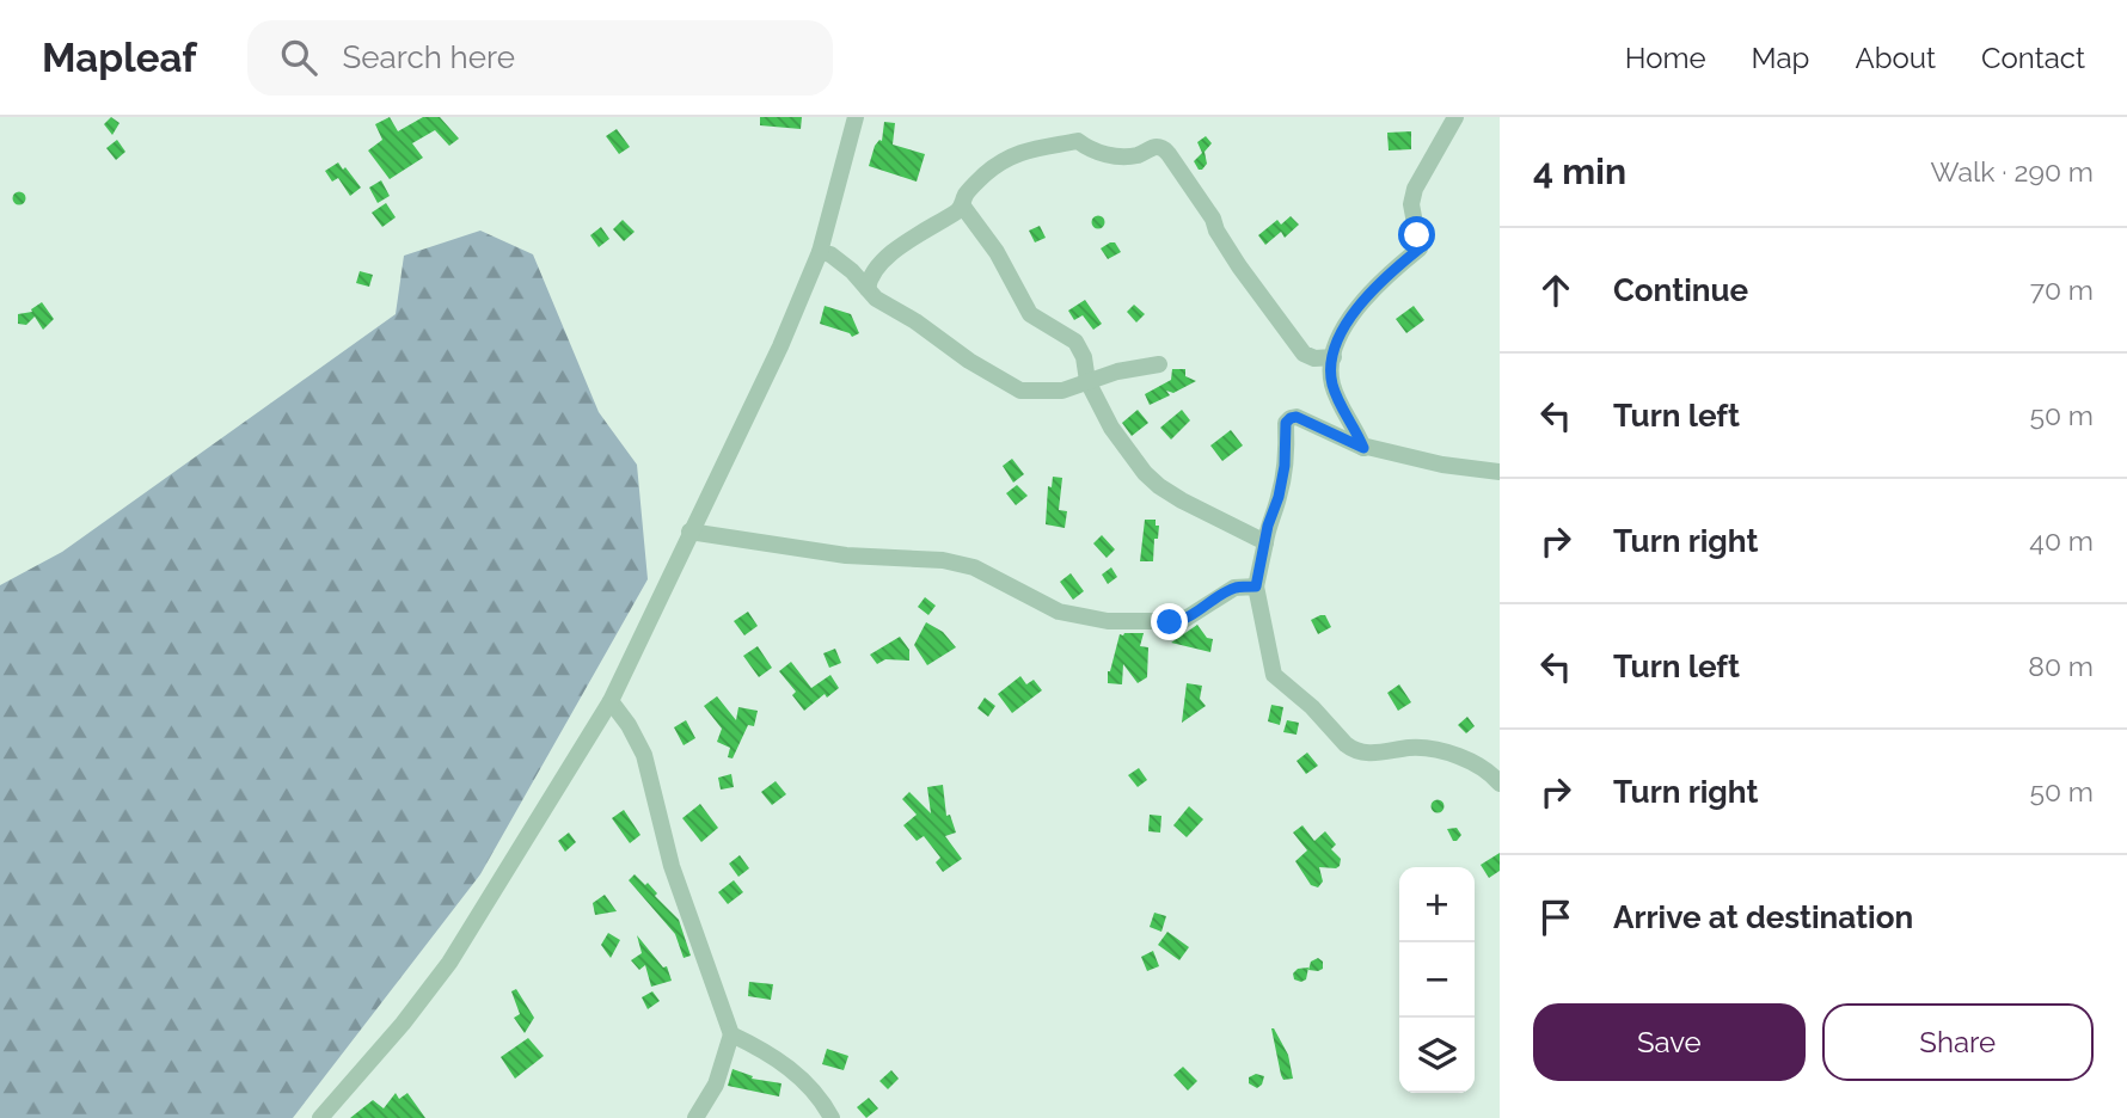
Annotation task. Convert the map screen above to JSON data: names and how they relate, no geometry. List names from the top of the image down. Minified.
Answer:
{"page":{"header":"Mapleaf","search":"Search here","nav":["Home","Map","About","Contact"],"heading":["4 min","Walk · 290 m"],"list":[["Continue","70 m"],["Turn left","50 m"],["Turn right","40 m"],["Turn left","80 m"],["Turn right","50 m"],"Arrive at destination"],"map_buttons":["+","−"],"buttons":["Save","Share"]}}
